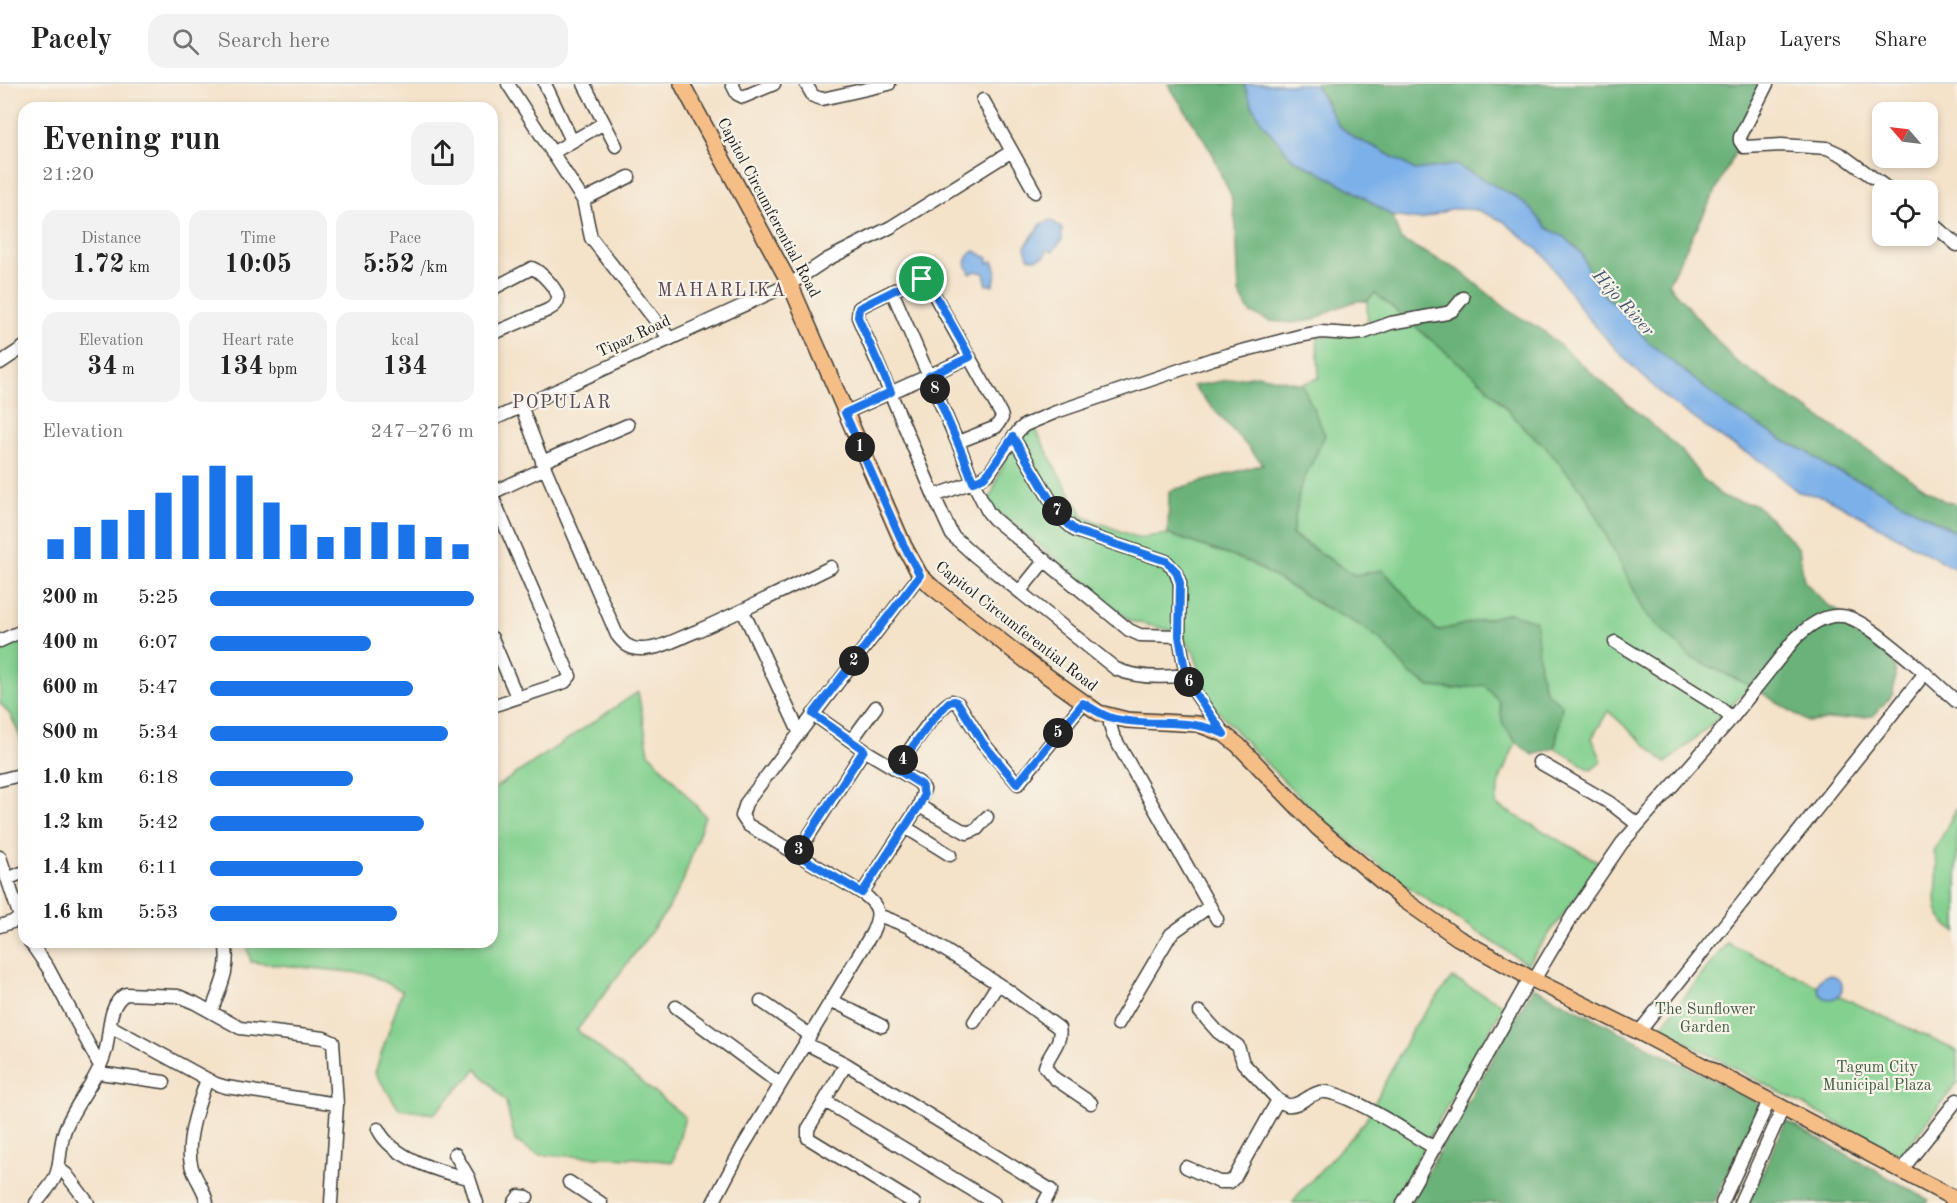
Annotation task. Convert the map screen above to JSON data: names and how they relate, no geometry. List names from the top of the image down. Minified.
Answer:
{"streets":{"main road":["Capitol Circumferential Road"],"street":["Tipaz Road"]},"crossings":[["Capitol Circumferential Road","Tipaz Road"]],"districts":["MAHARLIKA","POPULAR"],"water":["Hijo River"],"parks":["The Sunflower Garden","Tagum City Municipal Plaza"],"north":"top left","page":{"header":"Pacely","search":"Search here","nav":["Map","Layers","Share"],"heading":["Evening run","21:20"],"stats":[["Distance","1.72 km"],["Time","10:05"],["Pace","5:52 /km"],["Elevation","34 m"],["Heart rate","134 bpm"],["kcal","134"]],"pins":["8","1","7","2","6","5","4","3"],"chart":["Elevation","247–276 m"],"list":[{"name":"200 m","note":"5:25"},{"name":"400 m","note":"6:07"},{"name":"600 m","note":"5:47"},{"name":"800 m","note":"5:34"},{"name":"1.0 km","note":"6:18"},{"name":"1.2 km","note":"5:42"},{"name":"1.4 km","note":"6:11"},{"name":"1.6 km","note":"5:53"}]}}
